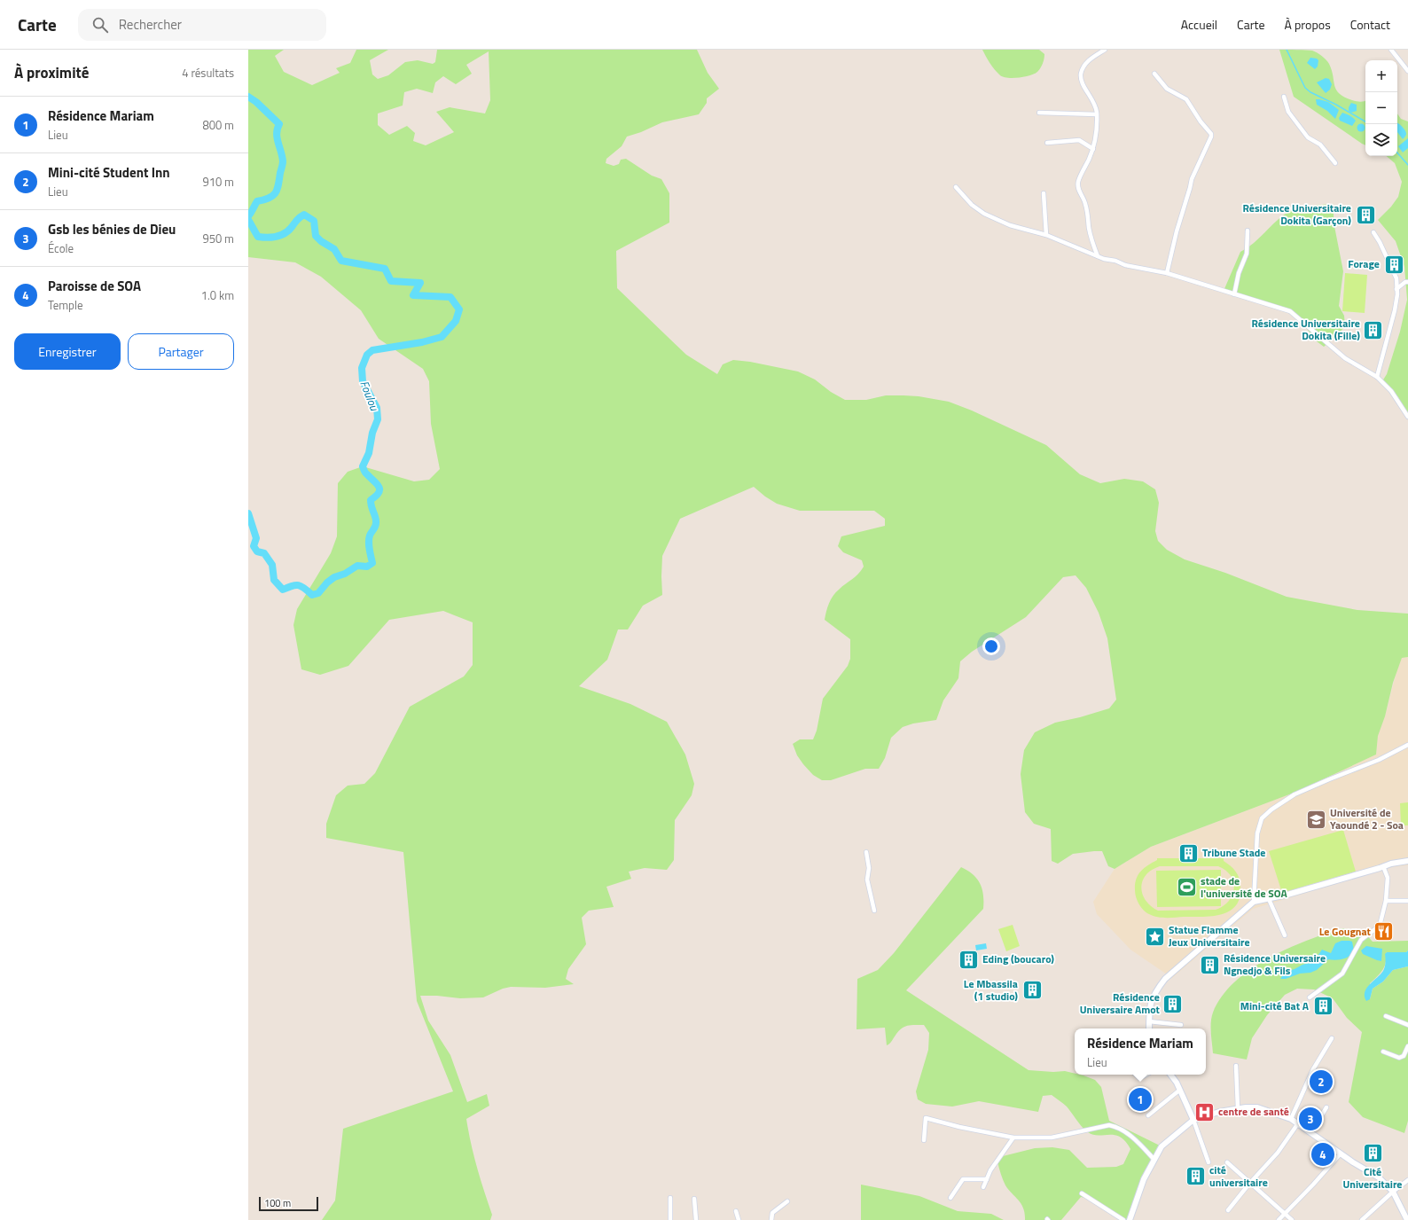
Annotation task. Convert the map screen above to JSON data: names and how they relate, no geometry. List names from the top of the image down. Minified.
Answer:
{"water":["Foulou"],"places":{"building":["Résidence Universitaire Dokita (Garçon)","Forage","Résidence Universitaire Dokita (Fille)","Tribune Stade","Eding (boucaro)","Résidence Universaire Ngnedjo & Fils","Le Mbassila (1 studio)","Résidence Universaire Amot","Mini-cité Bat A","Cité Universitaire","cité universitaire"],"school or university":["Université de Yaoundé 2 - Soa"],"sports":["stade de l'université de SOA"],"restaurant":["Le Gougnat"],"place":["Statue Flamme Jeux Universitaire"],"hospital":["centre de santé"]},"scale_bar":"100 m","page":{"header":"Carte","search":"Rechercher","nav":["Accueil","Carte","À propos","Contact"],"heading":["À proximité","4 résultats"],"map_buttons":["+","−"],"list":[{"mark":"1","name":"Résidence Mariam","note":"Lieu","value":"800 m"},{"mark":"2","name":"Mini-cité Student Inn","note":"Lieu","value":"910 m"},{"mark":"3","name":"Gsb les bénies de Dieu","note":"École","value":"950 m"},{"mark":"4","name":"Paroisse de SOA","note":"Temple","value":"1.0 km"}],"buttons":["Enregistrer","Partager"],"popup":["Résidence Mariam","Lieu"],"pins":["2","1","3","4"],"scale":"100 m"}}
